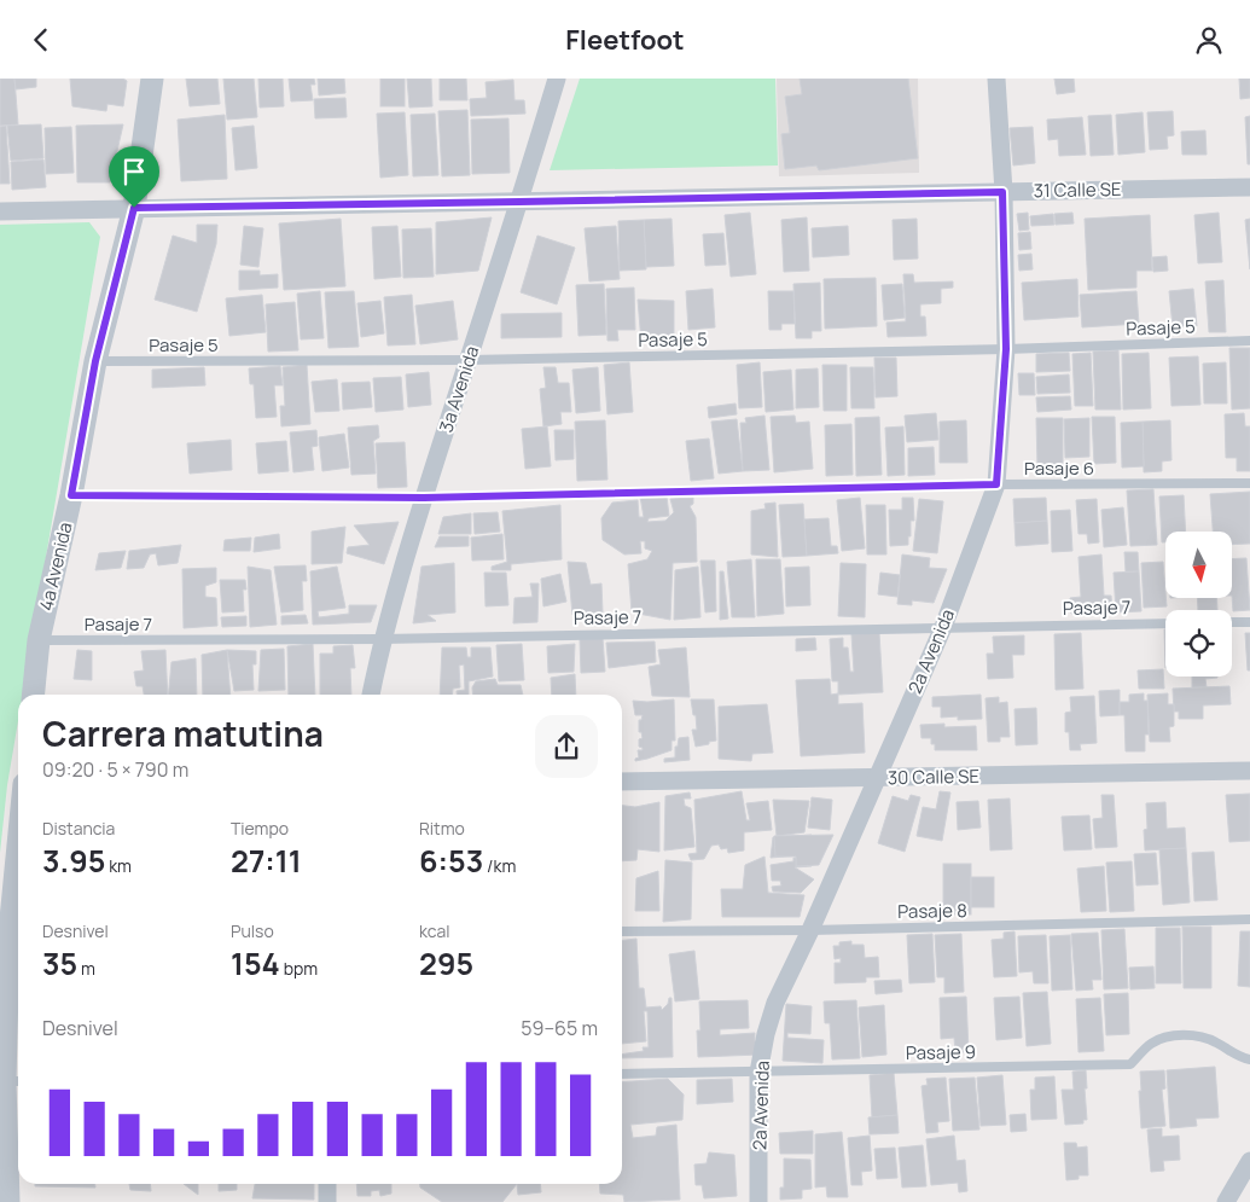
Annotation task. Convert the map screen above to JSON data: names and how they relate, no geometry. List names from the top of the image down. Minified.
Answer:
{"streets":{"street":["31 Calle SE","3a Avenida","4a Avenida","2a Avenida","30 Calle SE"],"lane":["Pasaje 5","Pasaje 6","Pasaje 7","Pasaje 8","Pasaje 9"]},"crossings":[["31 Calle SE","3a Avenida"],["31 Calle SE","4a Avenida"],["31 Calle SE","2a Avenida"],["Pasaje 5","3a Avenida"],["Pasaje 5","4a Avenida"],["Pasaje 5","2a Avenida"],["3a Avenida","Pasaje 6"],["3a Avenida","Pasaje 7"],["Pasaje 6","4a Avenida"],["Pasaje 6","2a Avenida"],["4a Avenida","Pasaje 7"],["Pasaje 7","2a Avenida"],["2a Avenida","30 Calle SE"],["2a Avenida","Pasaje 8"],["2a Avenida","Pasaje 9"]],"north":"bottom","page":{"header":"Fleetfoot","heading":["Carrera matutina","09:20 · 5 × 790 m"],"stats":[["Distancia","3.95 km"],["Tiempo","27:11"],["Ritmo","6:53 /km"],["Desnivel","35 m"],["Pulso","154 bpm"],["kcal","295"]],"chart":["Desnivel","59–65 m"]}}
